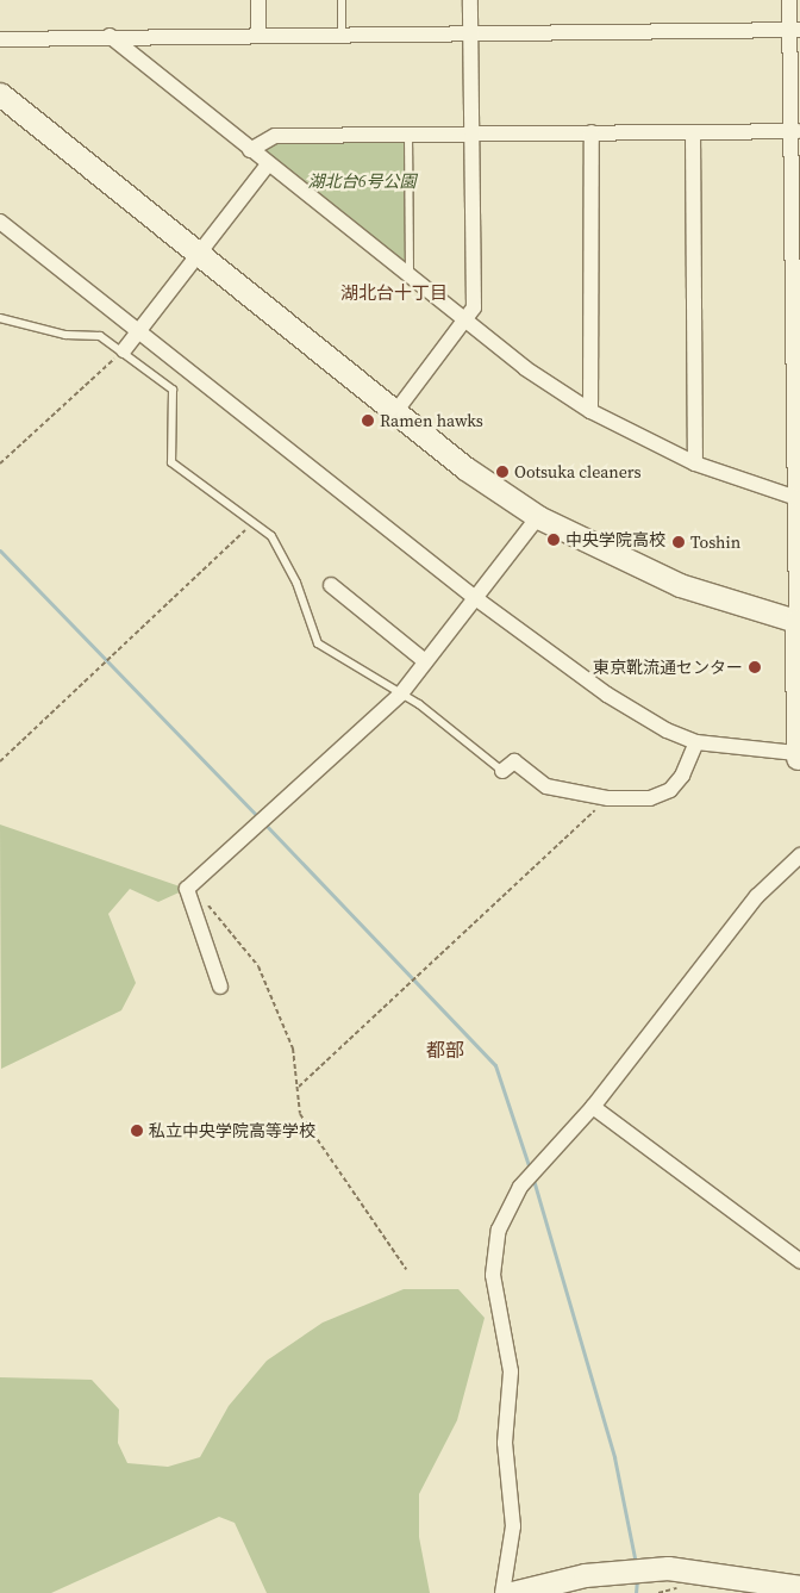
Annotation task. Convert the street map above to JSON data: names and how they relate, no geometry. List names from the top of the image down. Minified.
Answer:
{"districts":["湖北台十丁目","都部"],"parks":["湖北台6号公園"],"places":["Ramen hawks","Ootsuka cleaners","中央学院高校","Toshin","東京靴流通センター","私立中央学院高等学校"]}
